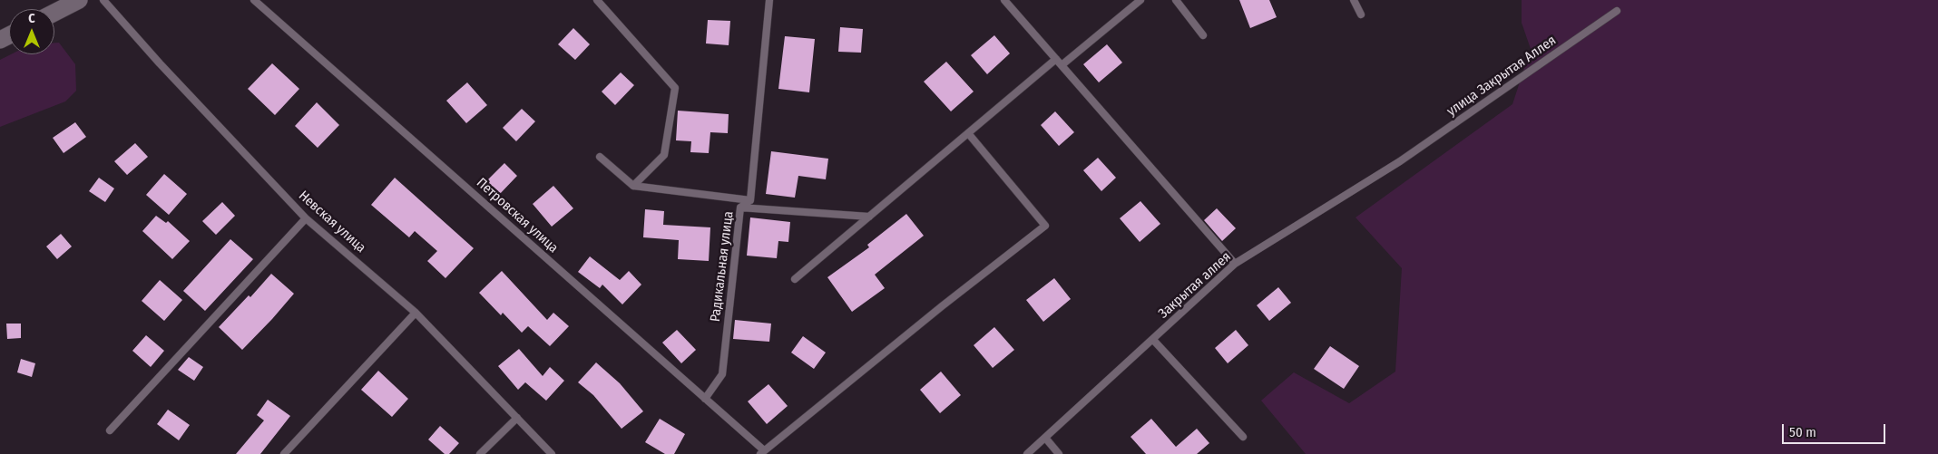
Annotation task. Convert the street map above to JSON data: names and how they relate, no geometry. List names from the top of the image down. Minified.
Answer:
{"streets":{"lane":["улица Закрытая Аллея","Петровская улица","Невская улица","Радикальная улица","Закрытая аллея"]},"crossings":[["улица Закрытая Аллея","Закрытая аллея"],["Петровская улица","Радикальная улица"]],"scale_bar":"50 m","north":"top"}
